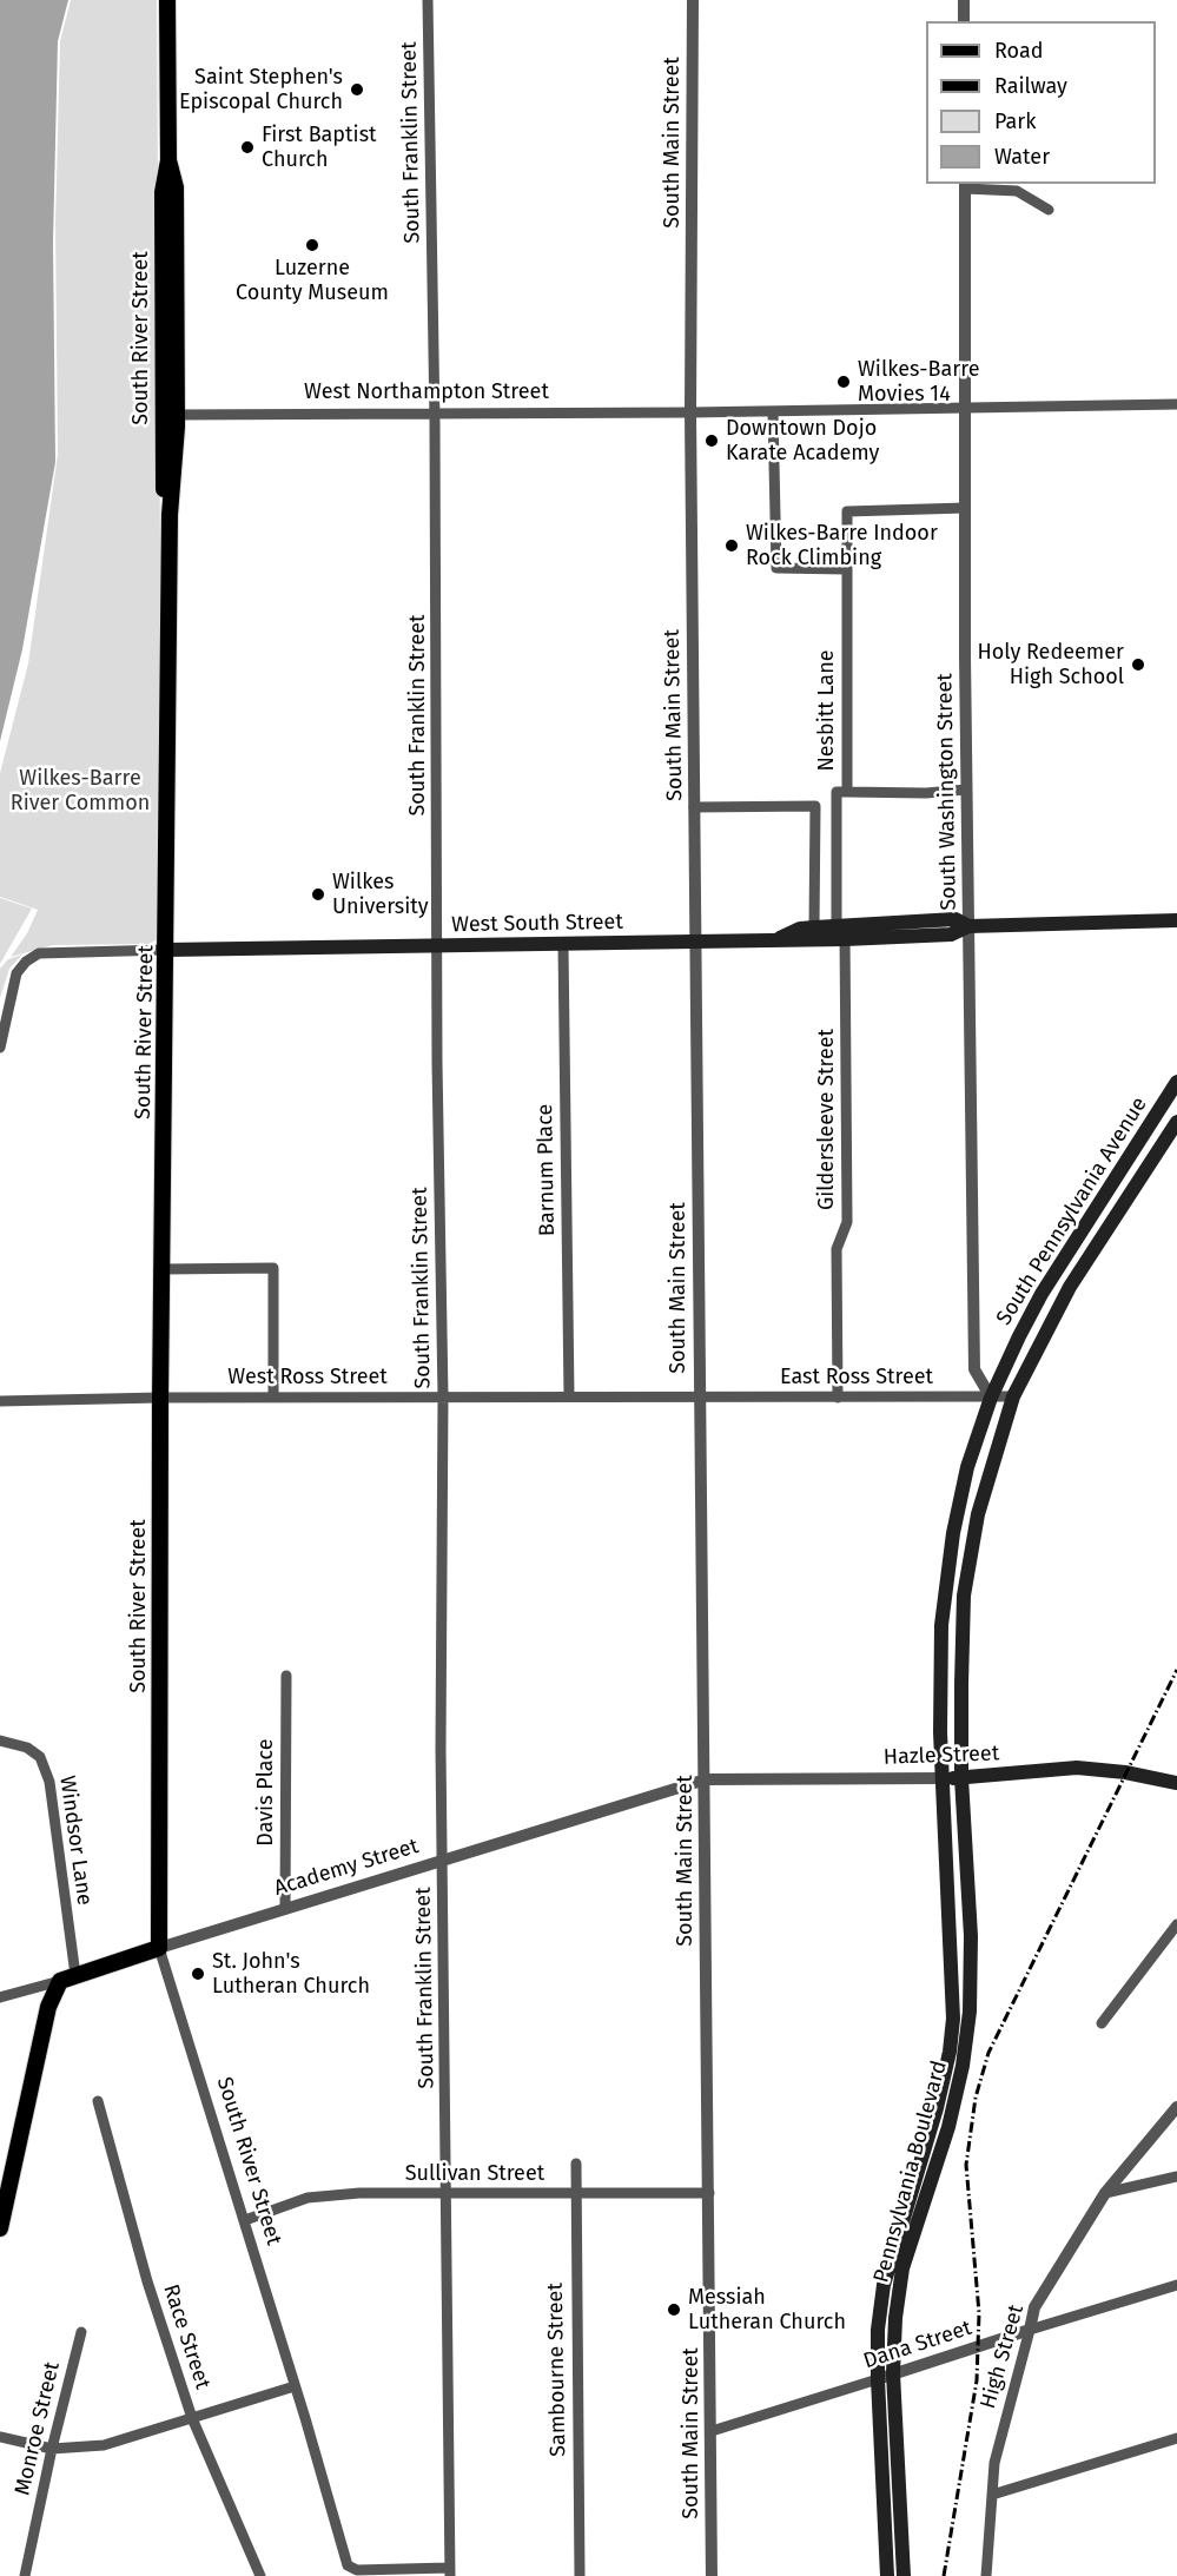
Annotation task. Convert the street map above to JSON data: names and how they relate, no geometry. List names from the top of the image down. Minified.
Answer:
{"streets":{"main road":["South River Street","West South Street","South Pennsylvania Avenue","Hazle Street","Academy Street","Pennsylvania Boulevard"],"street":["South Franklin Street","South Main Street","West Northampton Street","Nesbitt Lane","South Washington Street","Gildersleeve Street","Barnum Place","West Ross Street","East Ross Street","Davis Place","Windsor Lane","Sullivan Street","Race Street","Dana Street","High Street","Sambourne Street","Monroe Street"]},"crossings":[["South Franklin Street","South River Street"],["South Franklin Street","West Northampton Street"],["South Franklin Street","West South Street"],["South Franklin Street","West Ross Street"],["South Franklin Street","Academy Street"],["South Franklin Street","Sullivan Street"],["South Main Street","West Northampton Street"],["South Main Street","West South Street"],["South Main Street","West Ross Street"],["South Main Street","East Ross Street"],["South Main Street","Hazle Street"],["South Main Street","Academy Street"],["South Main Street","Sullivan Street"],["South Main Street","Dana Street"],["South River Street","West Northampton Street"],["South River Street","West South Street"],["South River Street","West Ross Street"],["South River Street","Academy Street"],["South River Street","Sullivan Street"],["West Northampton Street","South Washington Street"],["Nesbitt Lane","South Washington Street"],["Nesbitt Lane","Gildersleeve Street"],["South Washington Street","South Pennsylvania Avenue"],["South Washington Street","East Ross Street"],["West South Street","Barnum Place"],["Gildersleeve Street","East Ross Street"],["Barnum Place","West Ross Street"],["South Pennsylvania Avenue","East Ross Street"],["South Pennsylvania Avenue","Hazle Street"],["South Pennsylvania Avenue","Pennsylvania Boulevard"],["West Ross Street","East Ross Street"],["Hazle Street","Academy Street"],["Hazle Street","Pennsylvania Boulevard"],["Davis Place","Academy Street"],["Windsor Lane","Academy Street"],["Pennsylvania Boulevard","Dana Street"],["Sullivan Street","Sambourne Street"],["Dana Street","High Street"]],"parks":["Wilkes-Barre River Common"],"places":["Saint Stephen's Episcopal Church","First Baptist Church","Luzerne County Museum","Wilkes-Barre Movies 14","Downtown Dojo Karate Academy","Wilkes-Barre Indoor Rock Climbing","Holy Redeemer High School","Wilkes University","St. John's Lutheran Church","Messiah Lutheran Church"],"legend":["Road","Railway","Park","Water"]}
